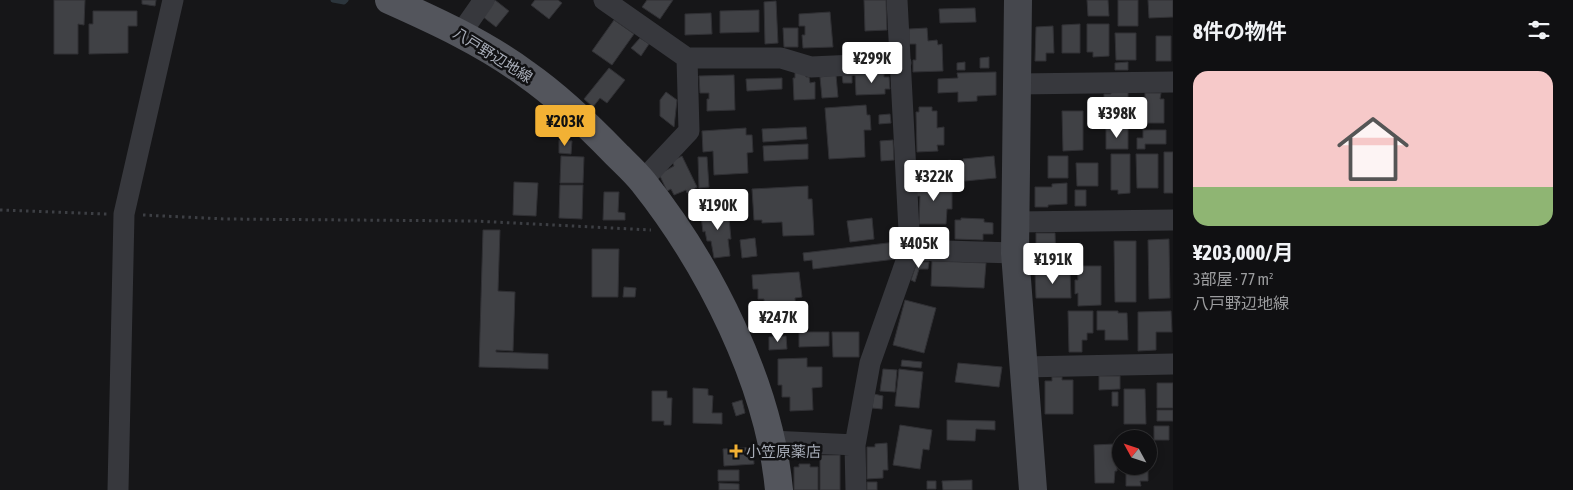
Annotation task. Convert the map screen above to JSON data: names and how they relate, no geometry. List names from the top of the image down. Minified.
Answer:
{"streets":{"main road":["八戸野辺地線"]},"places":{"health":["小笠原薬店"]},"north":"top left","page":{"heading":"8件の物件","price":["¥299K","¥398K","¥203K","¥322K","¥190K","¥405K","¥191K","¥247K"],"list":[{"name":"¥203,000/月","note":"3部屋 · 77 m² · 八戸野辺地線"}]}}
